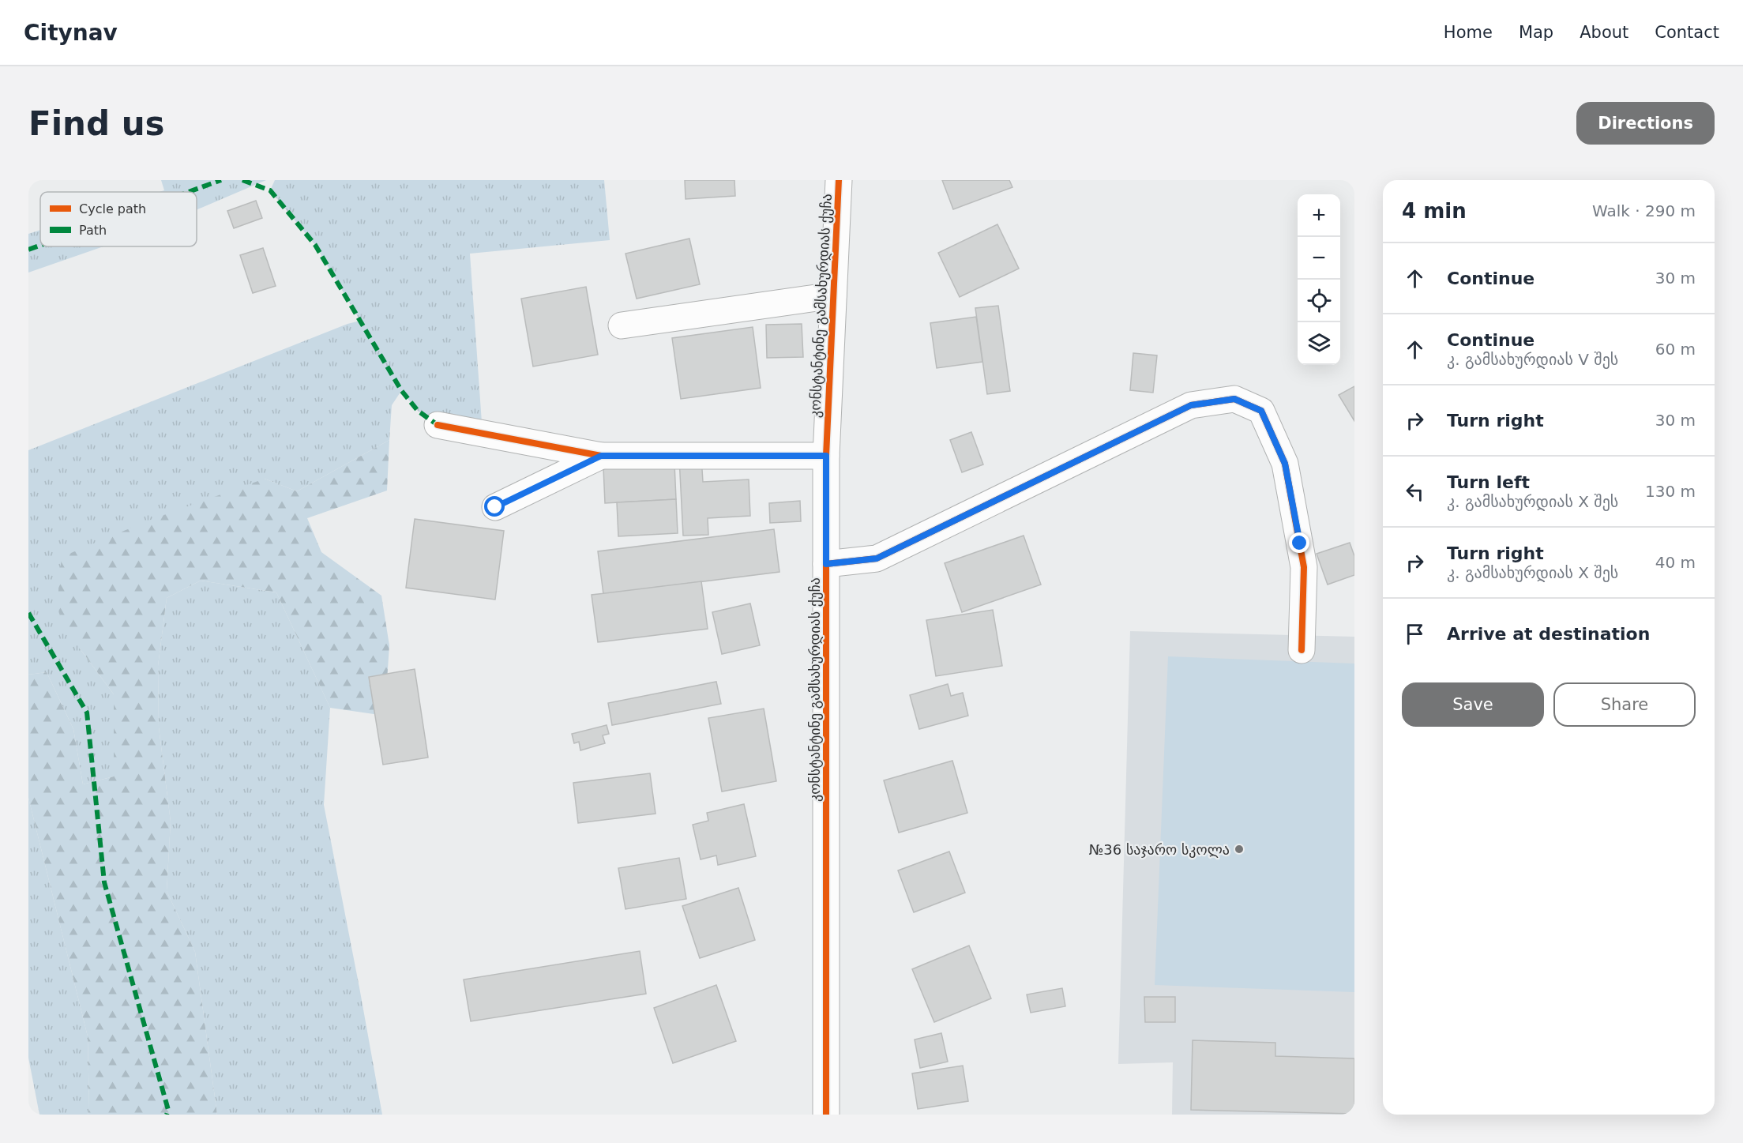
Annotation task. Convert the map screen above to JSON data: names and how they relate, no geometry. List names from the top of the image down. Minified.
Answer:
{"streets":{"street":["კონსტანტინე გამსახურდიას ქუჩა"]},"places":["№36 საჯარო სკოლა"],"legend":["Cycle path","Path"],"page":{"header":"Citynav","nav":["Home","Map","About","Contact"],"buttons":["Directions",["Save","Share"]],"title":"Find us","heading":["4 min","Walk · 290 m"],"map_buttons":["+","−"],"list":[["Continue","30 m"],["Continue","კ. გამსახურდიას V შეს","60 m"],["Turn right","30 m"],["Turn left","კ. გამსახურდიას X შეს","130 m"],["Turn right","კ. გამსახურდიას X შეს","40 m"],"Arrive at destination"]}}
